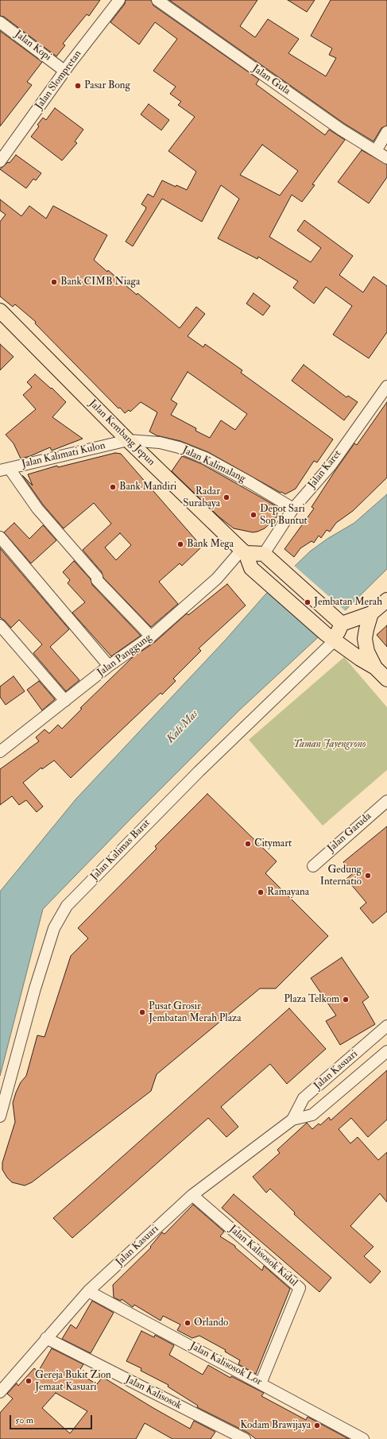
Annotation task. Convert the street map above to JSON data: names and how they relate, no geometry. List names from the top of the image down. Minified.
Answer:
{"streets":{"main road":["Jalan Kembang Jepun"],"street":["Jalan Kopi","Jalan Slompretan","Jalan Gula","Jalan Kalimati Kulon","Jalan Kalimalang","Jalan Karet","Jalan Panggung","Jalan Garuda","Jalan Kalimas Barat","Jalan Kasuari","Jalan Kalisosok Kidul","Jalan Kalisosok Lor","Jalan Kalisosok"]},"crossings":[["Jalan Kopi","Jalan Slompretan"],["Jalan Kembang Jepun","Jalan Kalimati Kulon"],["Jalan Kembang Jepun","Jalan Kalimalang"],["Jalan Kembang Jepun","Jalan Panggung"],["Jalan Kembang Jepun","Jalan Kalimas Barat"],["Jalan Kalimati Kulon","Jalan Kalimalang"],["Jalan Kalimalang","Jalan Karet"],["Jalan Kasuari","Jalan Kalisosok Kidul"],["Jalan Kasuari","Jalan Kalisosok Lor"],["Jalan Kasuari","Jalan Kalisosok"],["Jalan Kalisosok Kidul","Jalan Kalisosok Lor"]],"water":["Kali Mas"],"parks":["Taman Jayengrono"],"places":["Pasar Bong","Bank CIMB Niaga","Bank Mandiri","Radar Surabaya","Depot Sari Sop Buntut","Bank Mega","Jembatan Merah","Citymart","Gedung Internatio","Ramayana","Plaza Telkom","Pusat Grosir Jembatan Merah Plaza","Orlando","Gereja Bukit Zion Jemaat Kasuari","Kodam Brawijaya"],"scale_bar":"50 m"}
